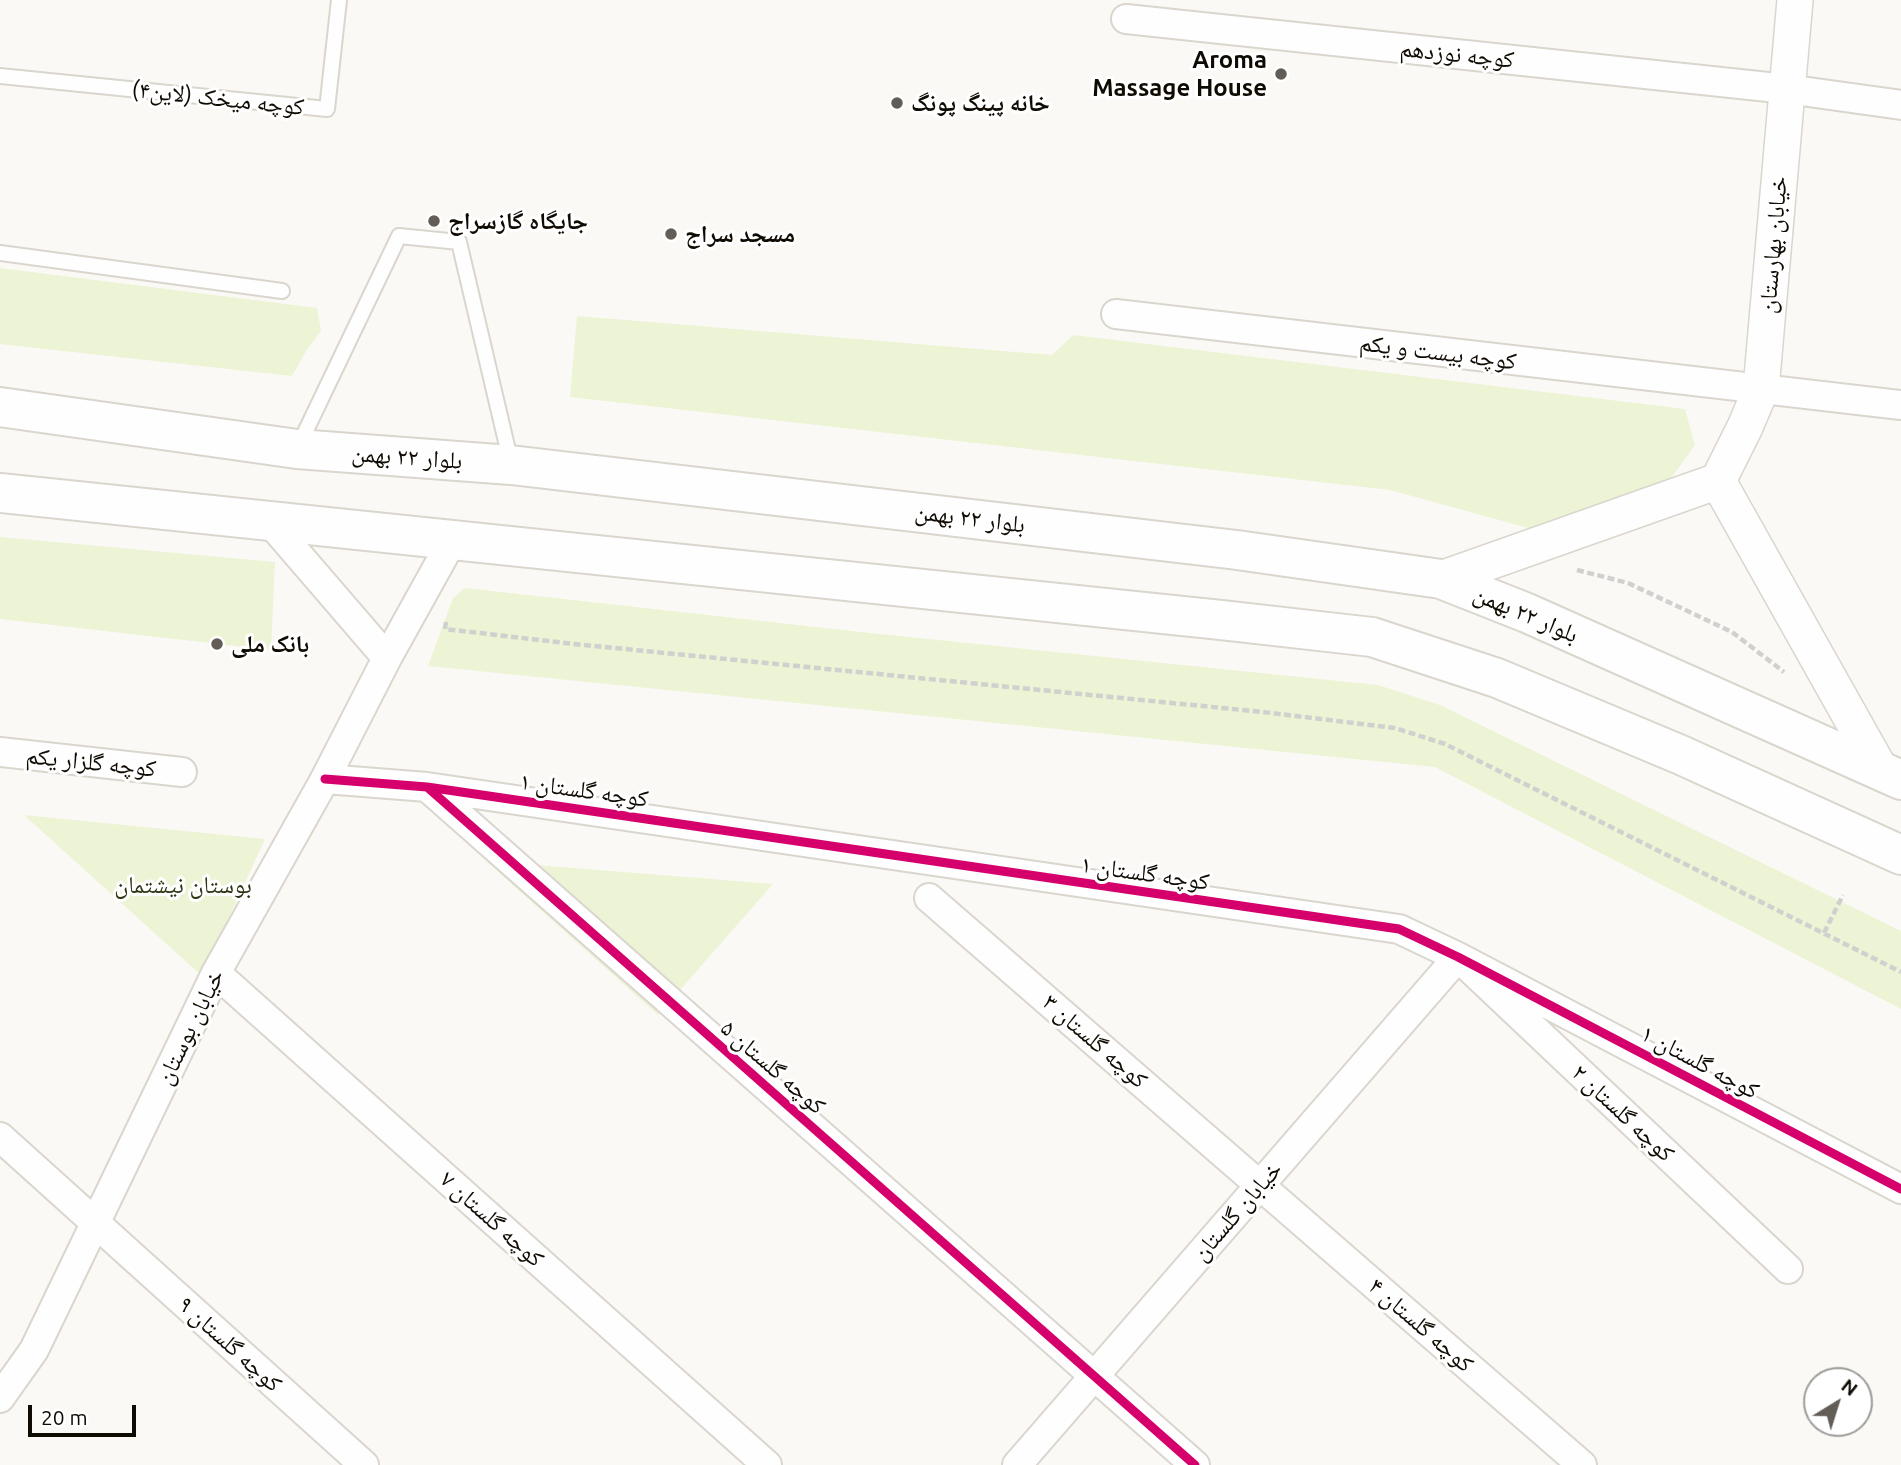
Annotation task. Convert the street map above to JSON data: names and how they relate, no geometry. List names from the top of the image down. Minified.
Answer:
{"streets":{"main road":["بلوار ۲۲ بهمن"],"street":["کوچه نوزدهم","خیابان بهارستان","کوچه بیست و یکم","کوچه گلزار یکم","کوچه گلستان ۱","خیابان بوستان","کوچه گلستان ۳","کوچه گلستان ۵","کوچه گلستان ۲","خیابان گلستان","کوچه گلستان ۷","کوچه گلستان ۴","کوچه گلستان ۹"],"lane":["کوچه میخک (لاین۴)"]},"crossings":[["کوچه نوزدهم","خیابان بهارستان"],["خیابان بهارستان","کوچه بیست و یکم"],["کوچه گلستان ۱","خیابان بوستان"],["کوچه گلستان ۱","کوچه گلستان ۵"],["کوچه گلستان ۱","کوچه گلستان ۲"],["کوچه گلستان ۱","خیابان گلستان"],["خیابان بوستان","کوچه گلستان ۷"],["خیابان بوستان","کوچه گلستان ۹"],["کوچه گلستان ۳","خیابان گلستان"],["کوچه گلستان ۳","کوچه گلستان ۴"],["کوچه گلستان ۵","خیابان گلستان"],["کوچه گلستان ۲","خیابان گلستان"],["خیابان گلستان","کوچه گلستان ۴"]],"parks":["بوستان نیشتمان"],"places":["Aroma Massage House","خانه پینگ پونگ","جایگاه گازسراج","مسجد سراج","بانک ملی"],"scale_bar":"20 m","north":"top right"}
